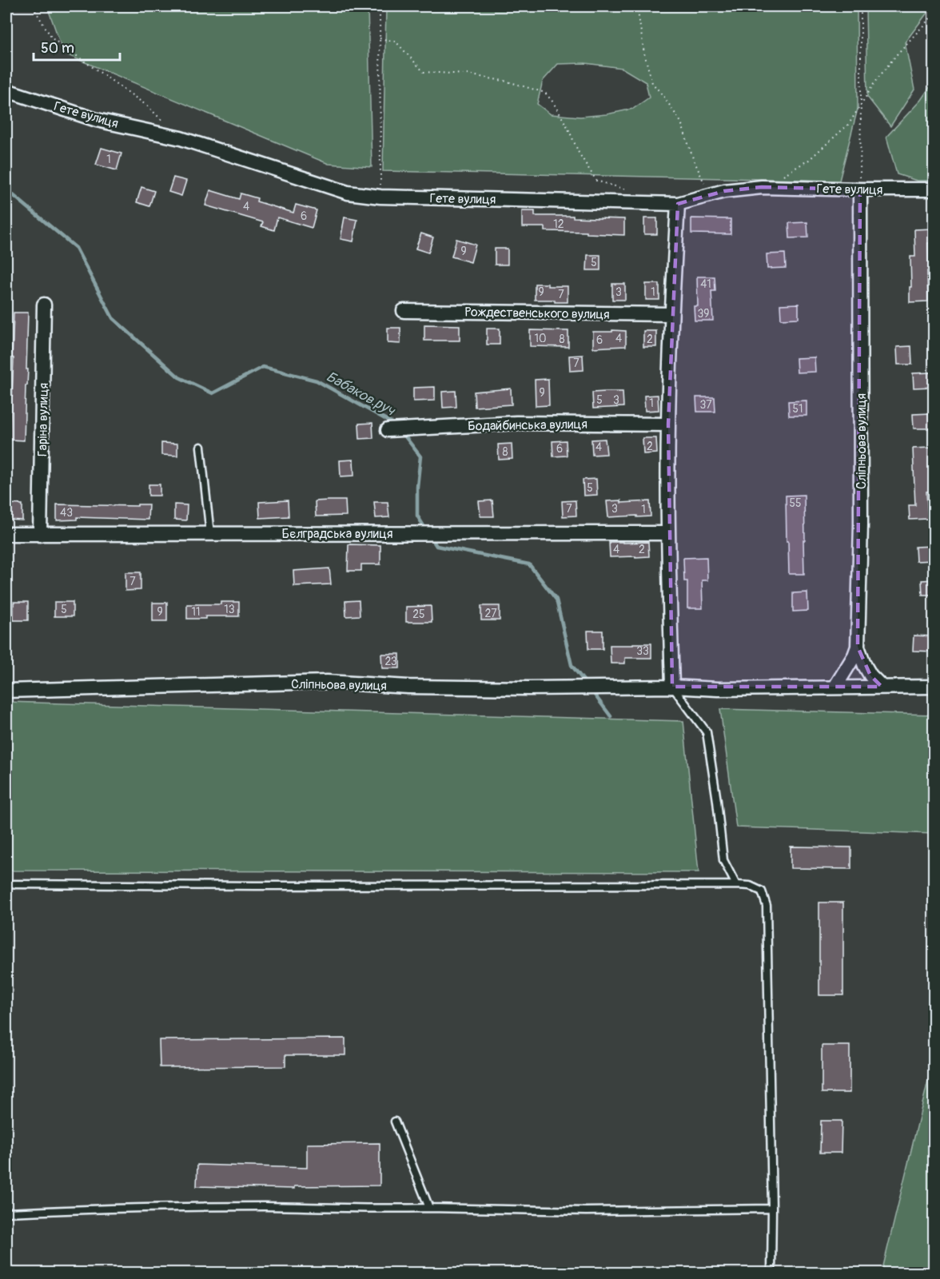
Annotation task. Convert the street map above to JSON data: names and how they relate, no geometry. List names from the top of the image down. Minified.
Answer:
{"streets":{"street":["Гете вулиця","Рождественського вулиця","Гаріна вулиця","Бодайбинська вулиця","Сліпньова вулиця","Бєлградська вулиця"]},"crossings":[["Гете вулиця","Сліпньова вулиця"],["Гаріна вулиця","Бєлградська вулиця"]],"water":["Бабаков.руч"],"house_numbers":["1","4","6","12","9","5","41","9","3","1","7","39","10","4","8","2","6","7","9","5","3","1","37","51","2","4","6","8","5","55","7","3","1","43","4","2","7","5","13","9","11","27","25","33","23"],"scale_bar":"50 m"}
